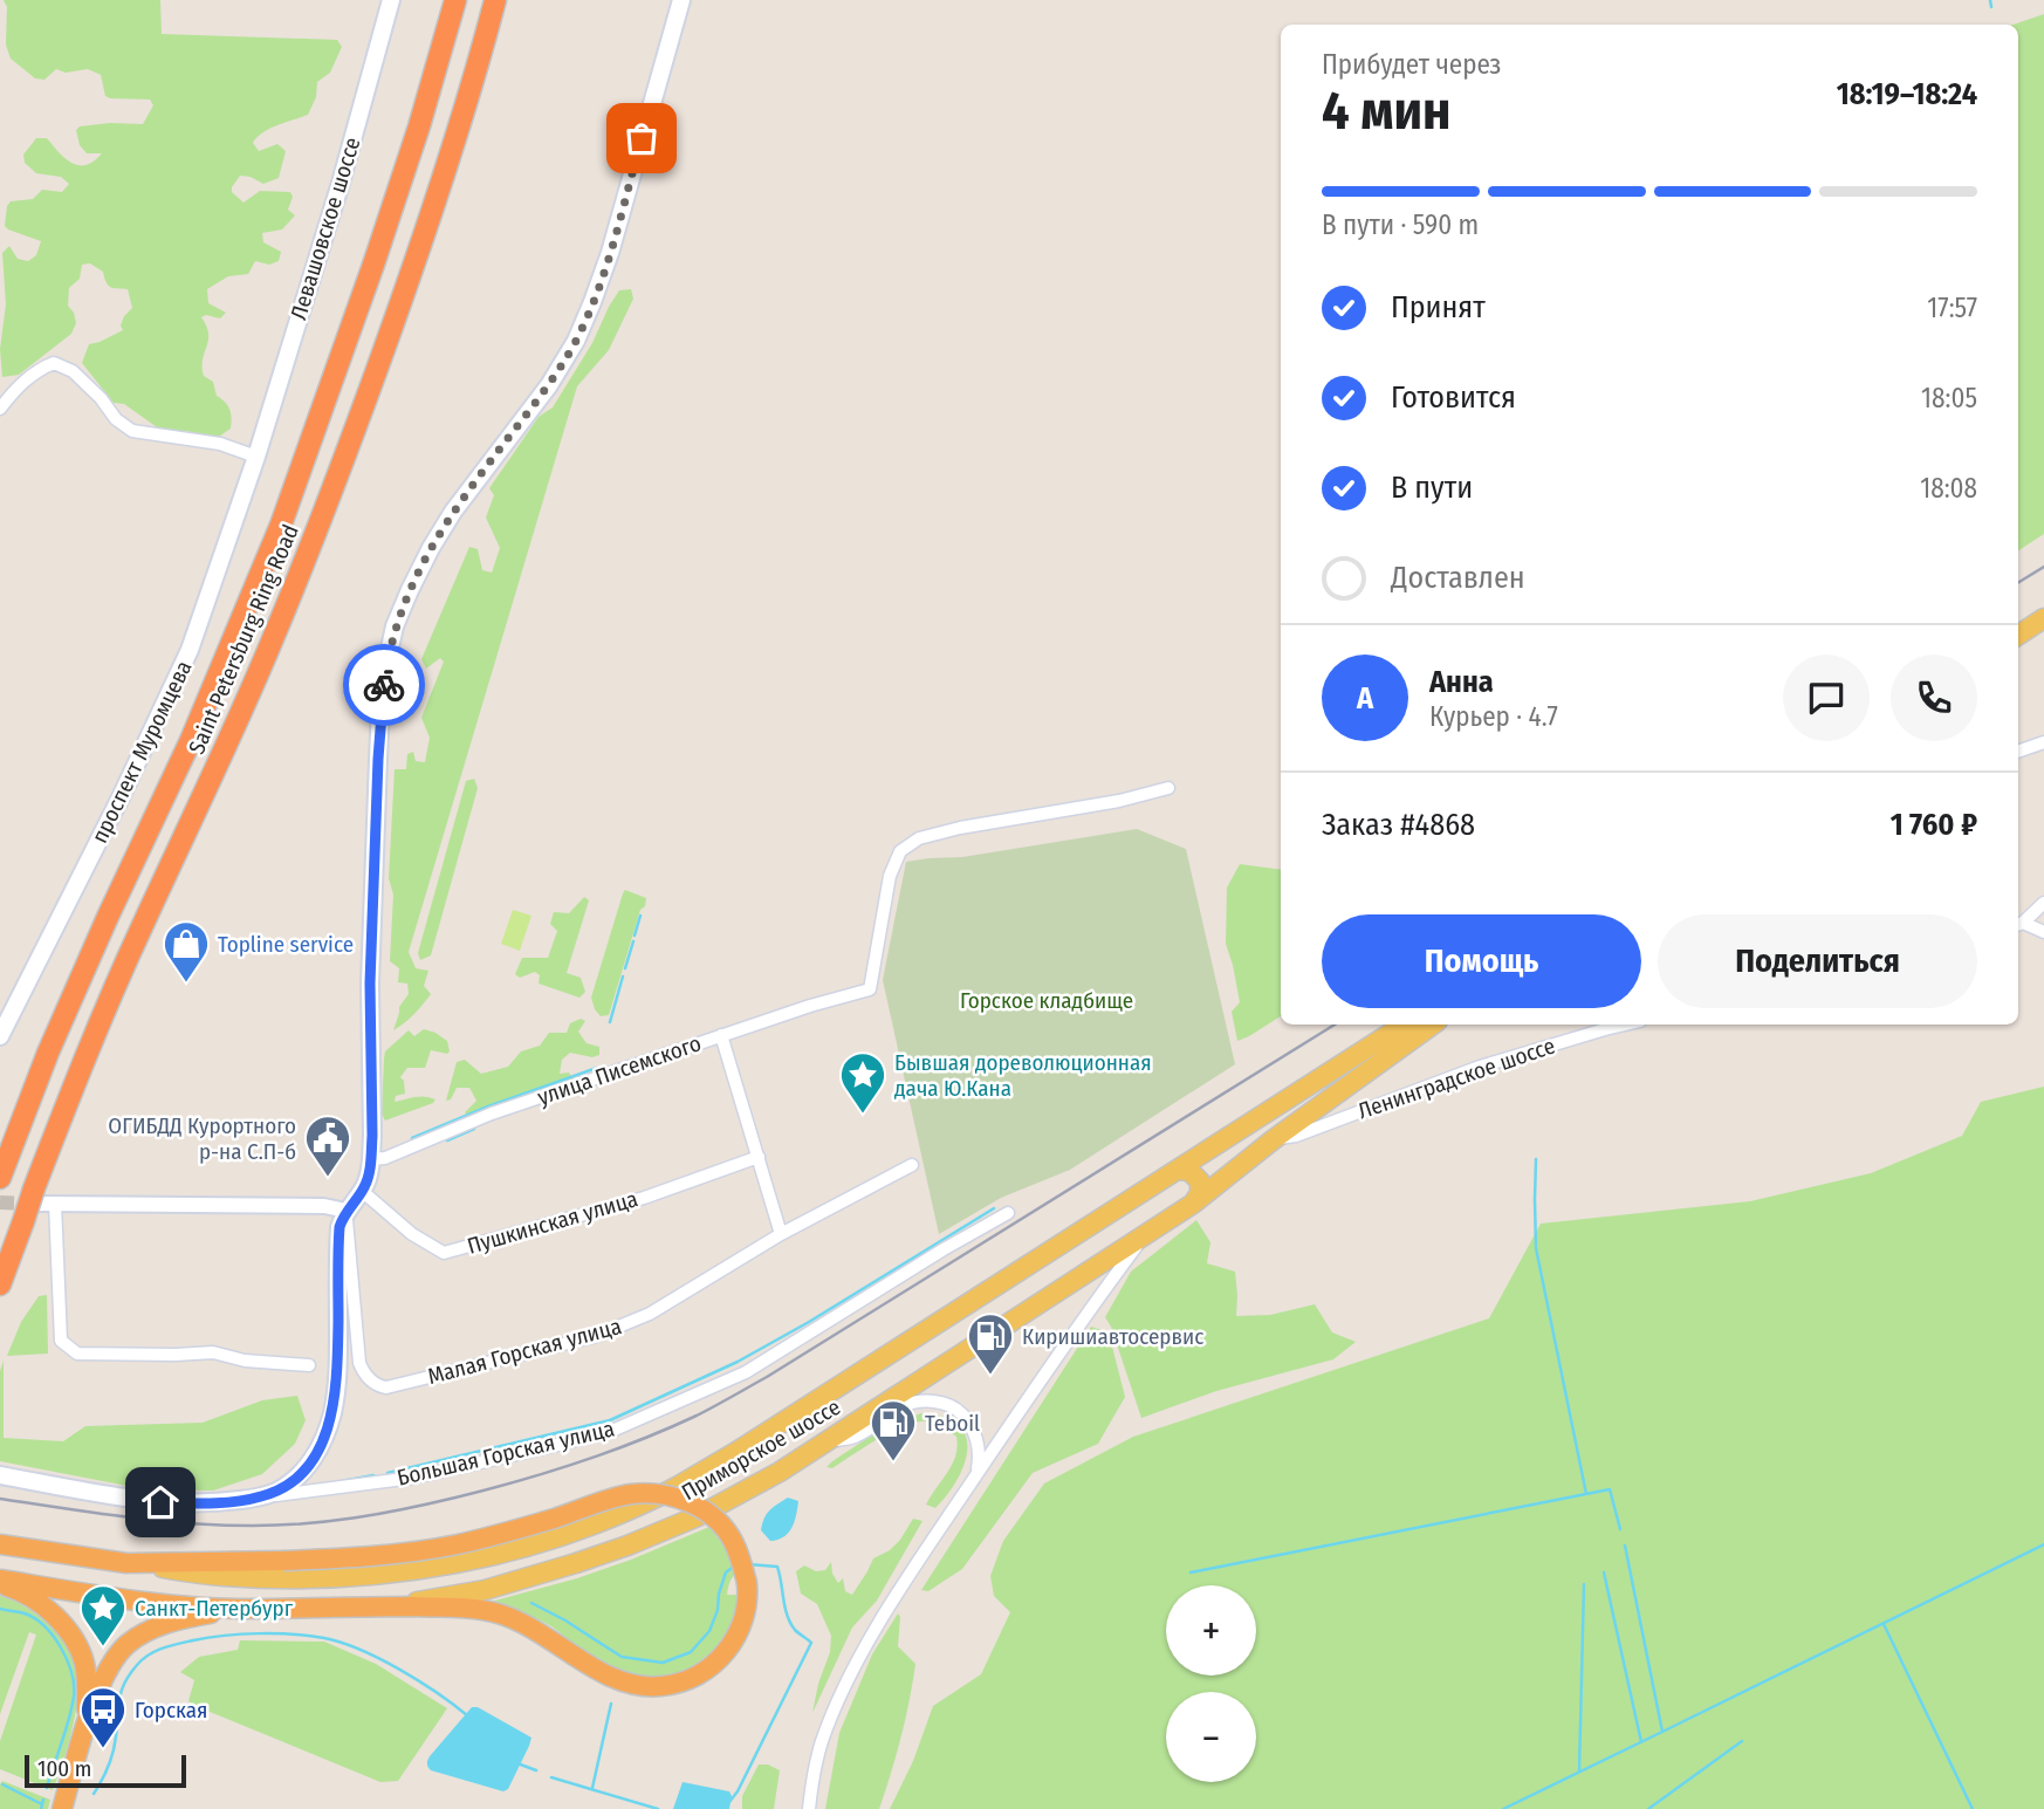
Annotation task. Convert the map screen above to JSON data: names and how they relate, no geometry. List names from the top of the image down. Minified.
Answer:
{"streets":{"highway":["Saint Petersburg Ring Road","Приморское шоссе"],"main road":["Левашовское шоссе","проспект Муромцева","Большая Горская улица"],"street":["улица Писемского","Ленинградское шоссе","Пушкинская улица","Малая Горская улица"]},"crossings":[["Левашовское шоссе","проспект Муромцева"],["Ленинградское шоссе","Приморское шоссе"]],"parks":["Горское кладбище"],"places":{"shop":["Topline service"],"place":["Бывшая дореволюционная дача Ю.Кана","Санкт-Петербург"],"public building":["ОГИБДД Курортного р-на С.П-б"],"fuel station":["Киришиавтосервис","Teboil"],"bus stop":["Горская"]},"scale_bar":"100 m","page":{"heading":["4 мин","Прибудет через","18:19–18:24"],"panel":["Анна","Курьер · 4.7","Заказ #4868","1 760 ₽"],"bar":"В пути · 590 m","list":[["Принят","17:57"],["Готовится","18:05"],["В пути","18:08"],"Доставлен"],"round":"А","buttons":["Помощь","Поделиться"],"map_buttons":["+","−"],"scale":"100 m"}}
